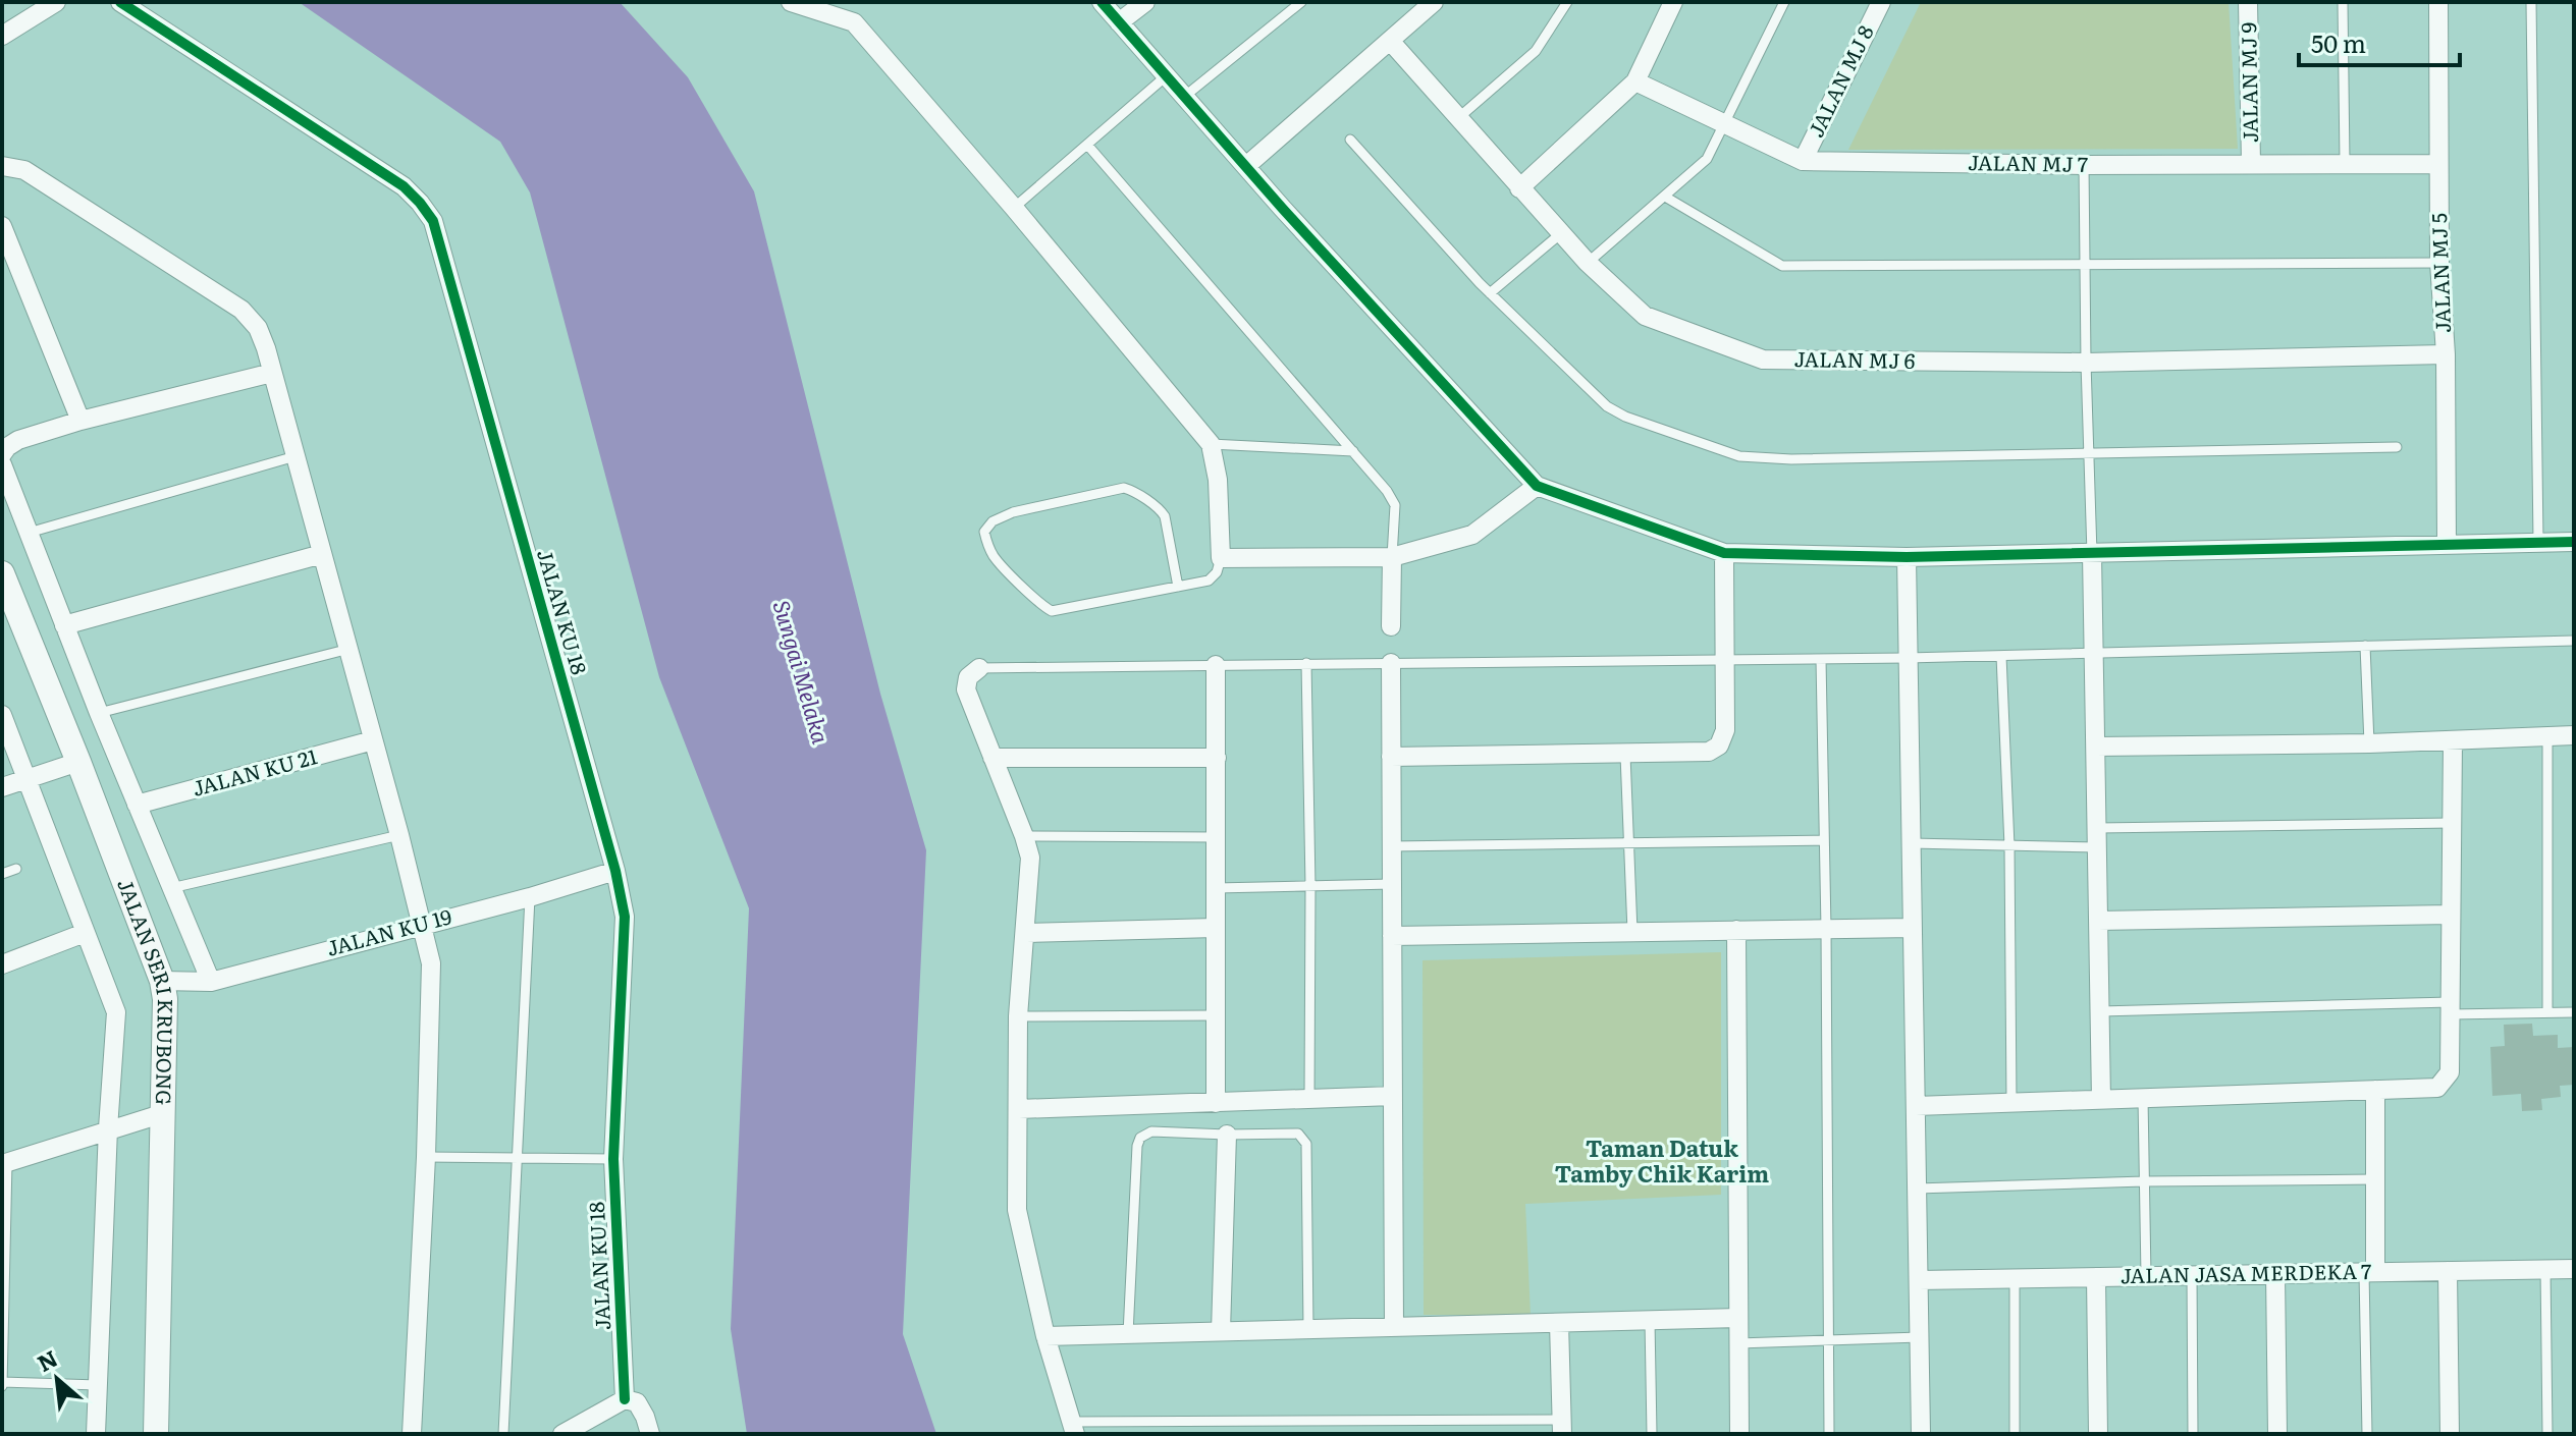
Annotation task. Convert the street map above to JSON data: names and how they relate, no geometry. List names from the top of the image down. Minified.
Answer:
{"streets":{"street":["JALAN MJ 8","JALAN MJ 9","JALAN MJ 7","JALAN MJ 5","JALAN MJ 6","JALAN KU 18","JALAN KU 21","JALAN KU 19","JALAN SERI KRUBONG","JALAN JASA MERDEKA 7"]},"crossings":[["JALAN MJ 8","JALAN MJ 7"],["JALAN MJ 9","JALAN MJ 7"],["JALAN MJ 7","JALAN MJ 5"],["JALAN MJ 5","JALAN MJ 6"],["JALAN KU 18","JALAN KU 19"],["JALAN KU 19","JALAN SERI KRUBONG"]],"districts":["Taman Datuk Tamby Chik Karim"],"water":["Sungai Melaka"],"scale_bar":"50 m","north":"top left"}
